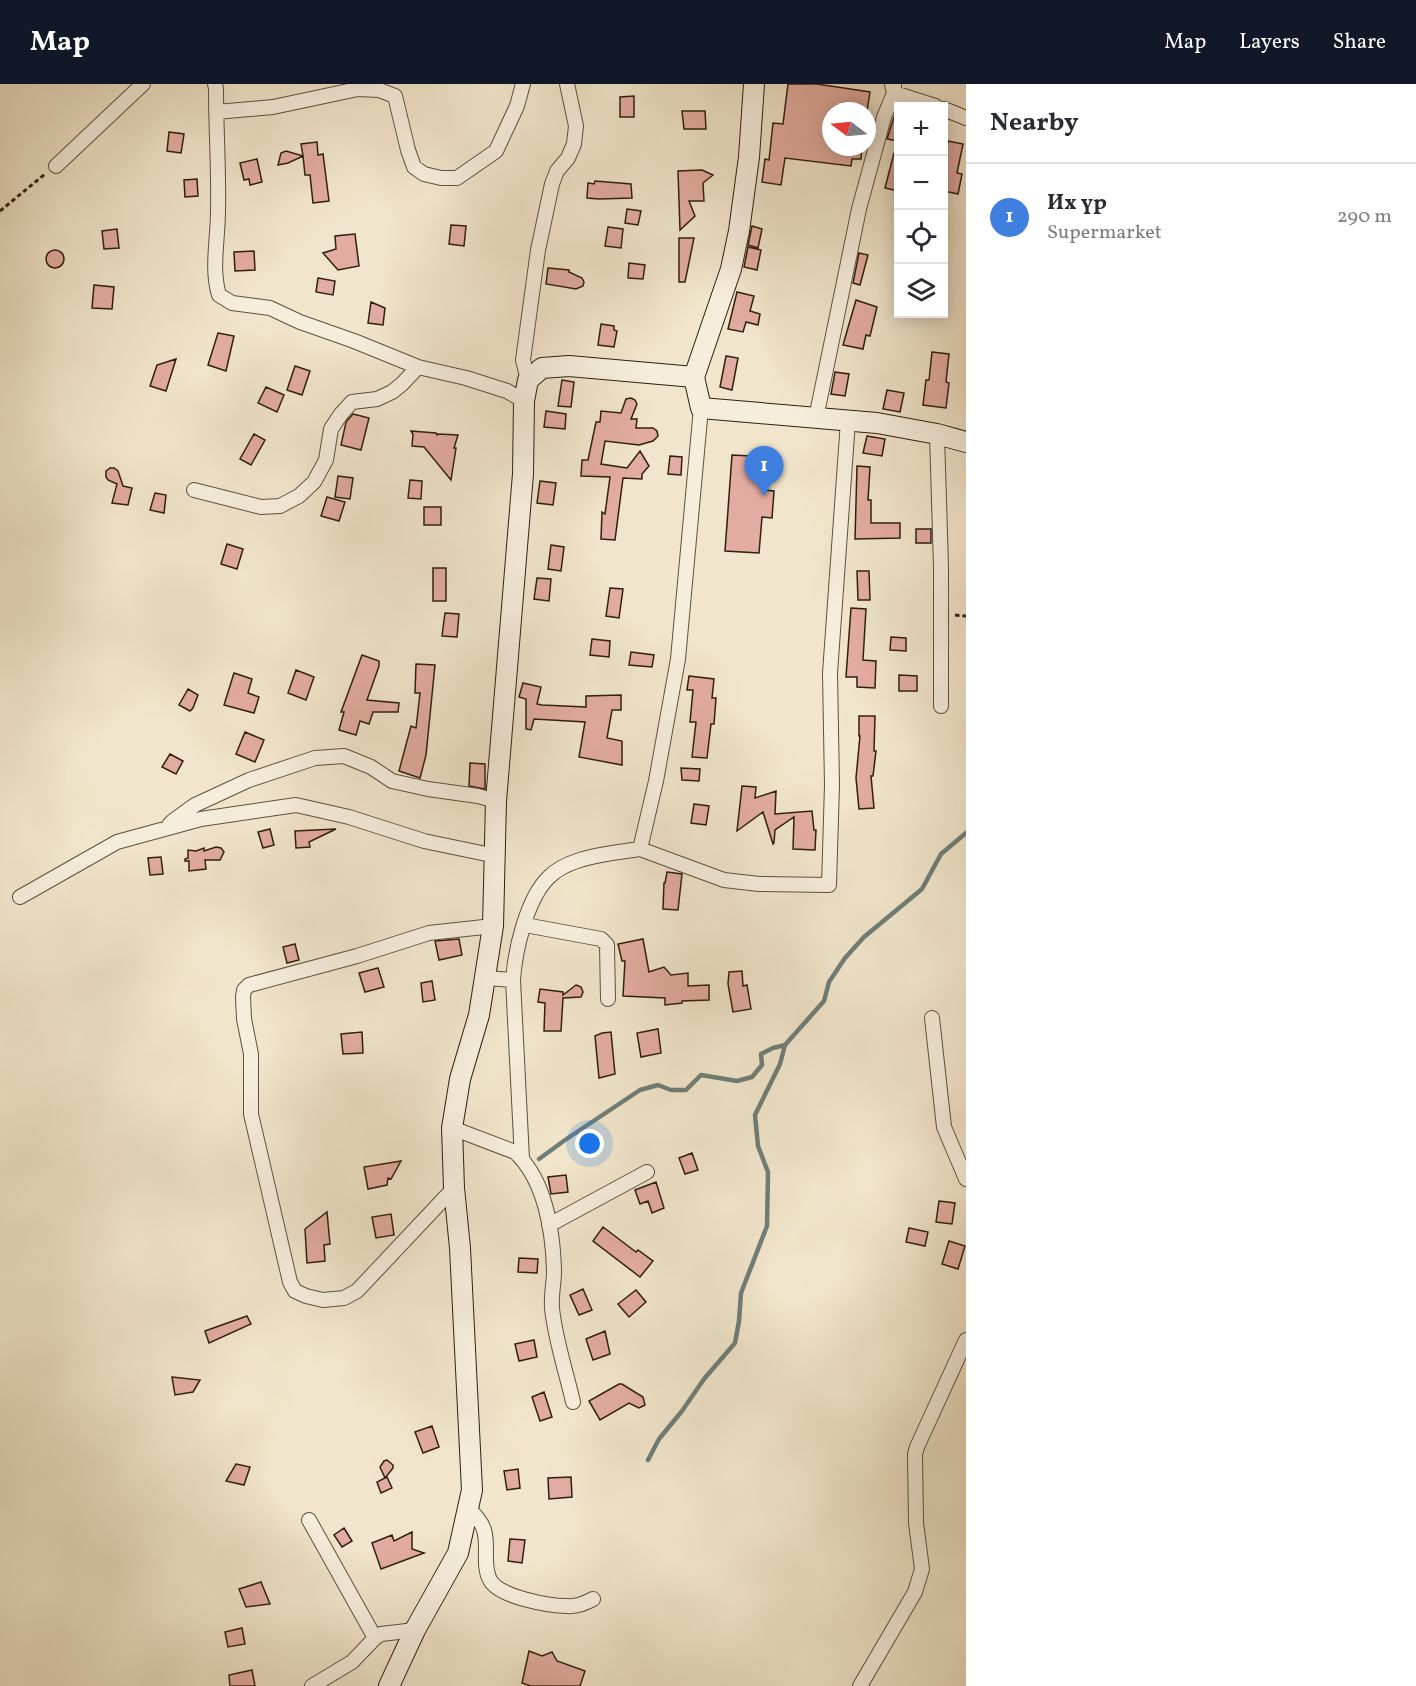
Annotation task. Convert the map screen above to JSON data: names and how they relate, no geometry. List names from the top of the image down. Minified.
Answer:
{"north":"left","page":{"header":"Map","nav":["Map","Layers","Share"],"heading":"Nearby","map_buttons":["+","−"],"list":[{"mark":"1","name":"Их үр","note":"Supermarket","value":"290 m"}],"pins":"1"}}
